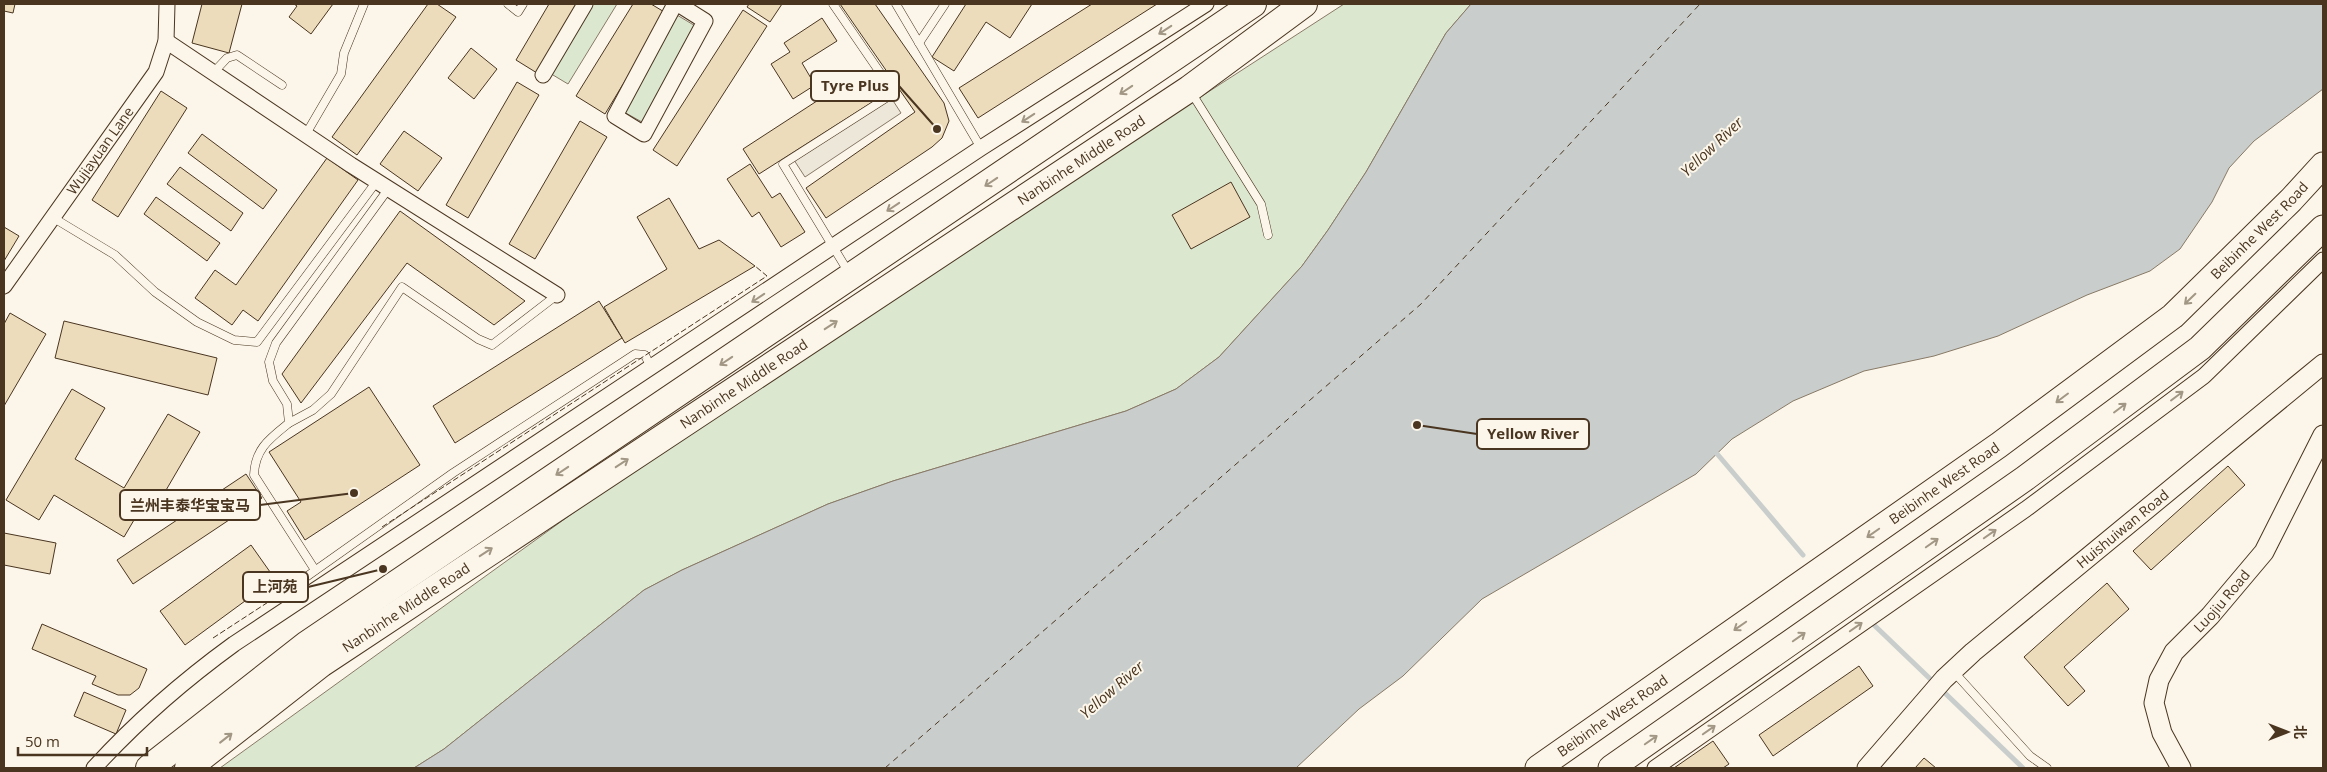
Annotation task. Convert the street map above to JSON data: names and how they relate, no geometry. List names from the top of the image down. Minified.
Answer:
{"streets":{"highway":["Nanbinhe Middle Road"],"main road":["Beibinhe West Road"],"street":["Wujiayuan Lane","Huishuiwan Road","Luojiu Road"]},"water":["Yellow River"],"places":["Tyre Plus","Yellow River","兰州丰泰华宝宝马","上河苑"],"scale_bar":"50 m","north":"right"}
